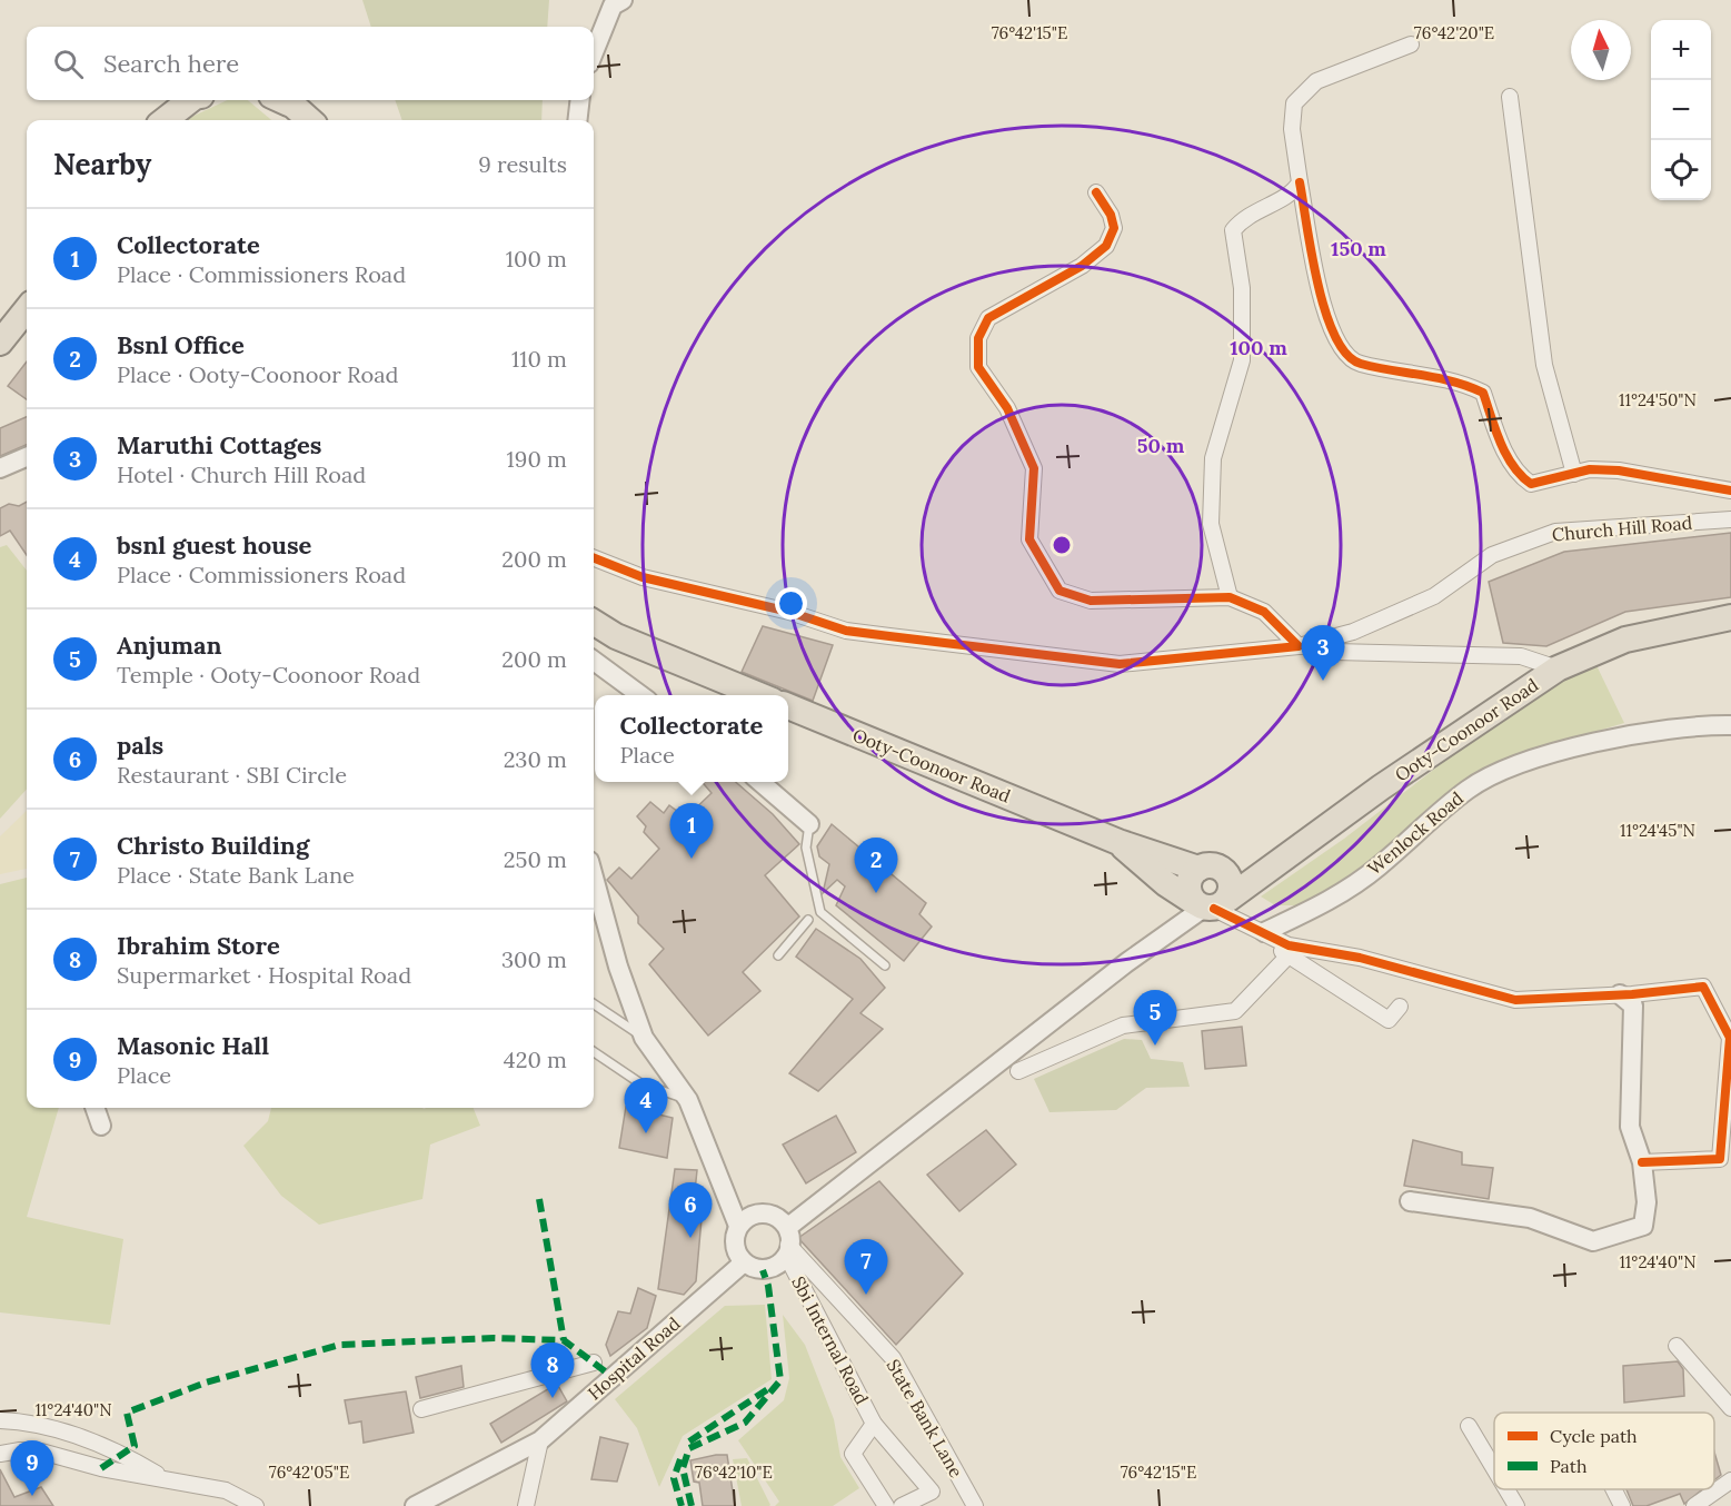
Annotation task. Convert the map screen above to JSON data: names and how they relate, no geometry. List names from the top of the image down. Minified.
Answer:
{"streets":{"highway":["Ooty-Coonoor Road"],"street":["Church Hill Road","Wenlock Road","Sbi Internal Road","Hospital Road","State Bank Lane"]},"crossings":[["Sbi Internal Road","Hospital Road"],["Sbi Internal Road","State Bank Lane"],["Hospital Road","State Bank Lane"]],"legend":["Cycle path","Path"],"north":"top","page":{"map_buttons":["+","−"],"search":"Search here","heading":["Nearby","9 results"],"list":[{"mark":"1","name":"Collectorate","note":"Place · Commissioners Road","value":"100 m"},{"mark":"2","name":"Bsnl Office","note":"Place · Ooty-Coonoor Road","value":"110 m"},{"mark":"3","name":"Maruthi Cottages","note":"Hotel · Church Hill Road","value":"190 m"},{"mark":"4","name":"bsnl guest house","note":"Place · Commissioners Road","value":"200 m"},{"mark":"5","name":"Anjuman","note":"Temple · Ooty-Coonoor Road","value":"200 m"},{"mark":"6","name":"pals","note":"Restaurant · SBI Circle","value":"230 m"},{"mark":"7","name":"Christo Building","note":"Place · State Bank Lane","value":"250 m"},{"mark":"8","name":"Ibrahim Store","note":"Supermarket · Hospital Road","value":"300 m"},{"mark":"9","name":"Masonic Hall","note":"Place","value":"420 m"}],"pins":["3","1","2","5","4","6","7","8","9"],"popup":["Collectorate","Place"]},"coordinates":["76°42'15\"E","76°42'20\"E","11°24'50\"N","11°24'45\"N","11°24'40\"N","76°42'05\"E","76°42'10\"E"],"rings":["150 m","100 m","50 m"]}
